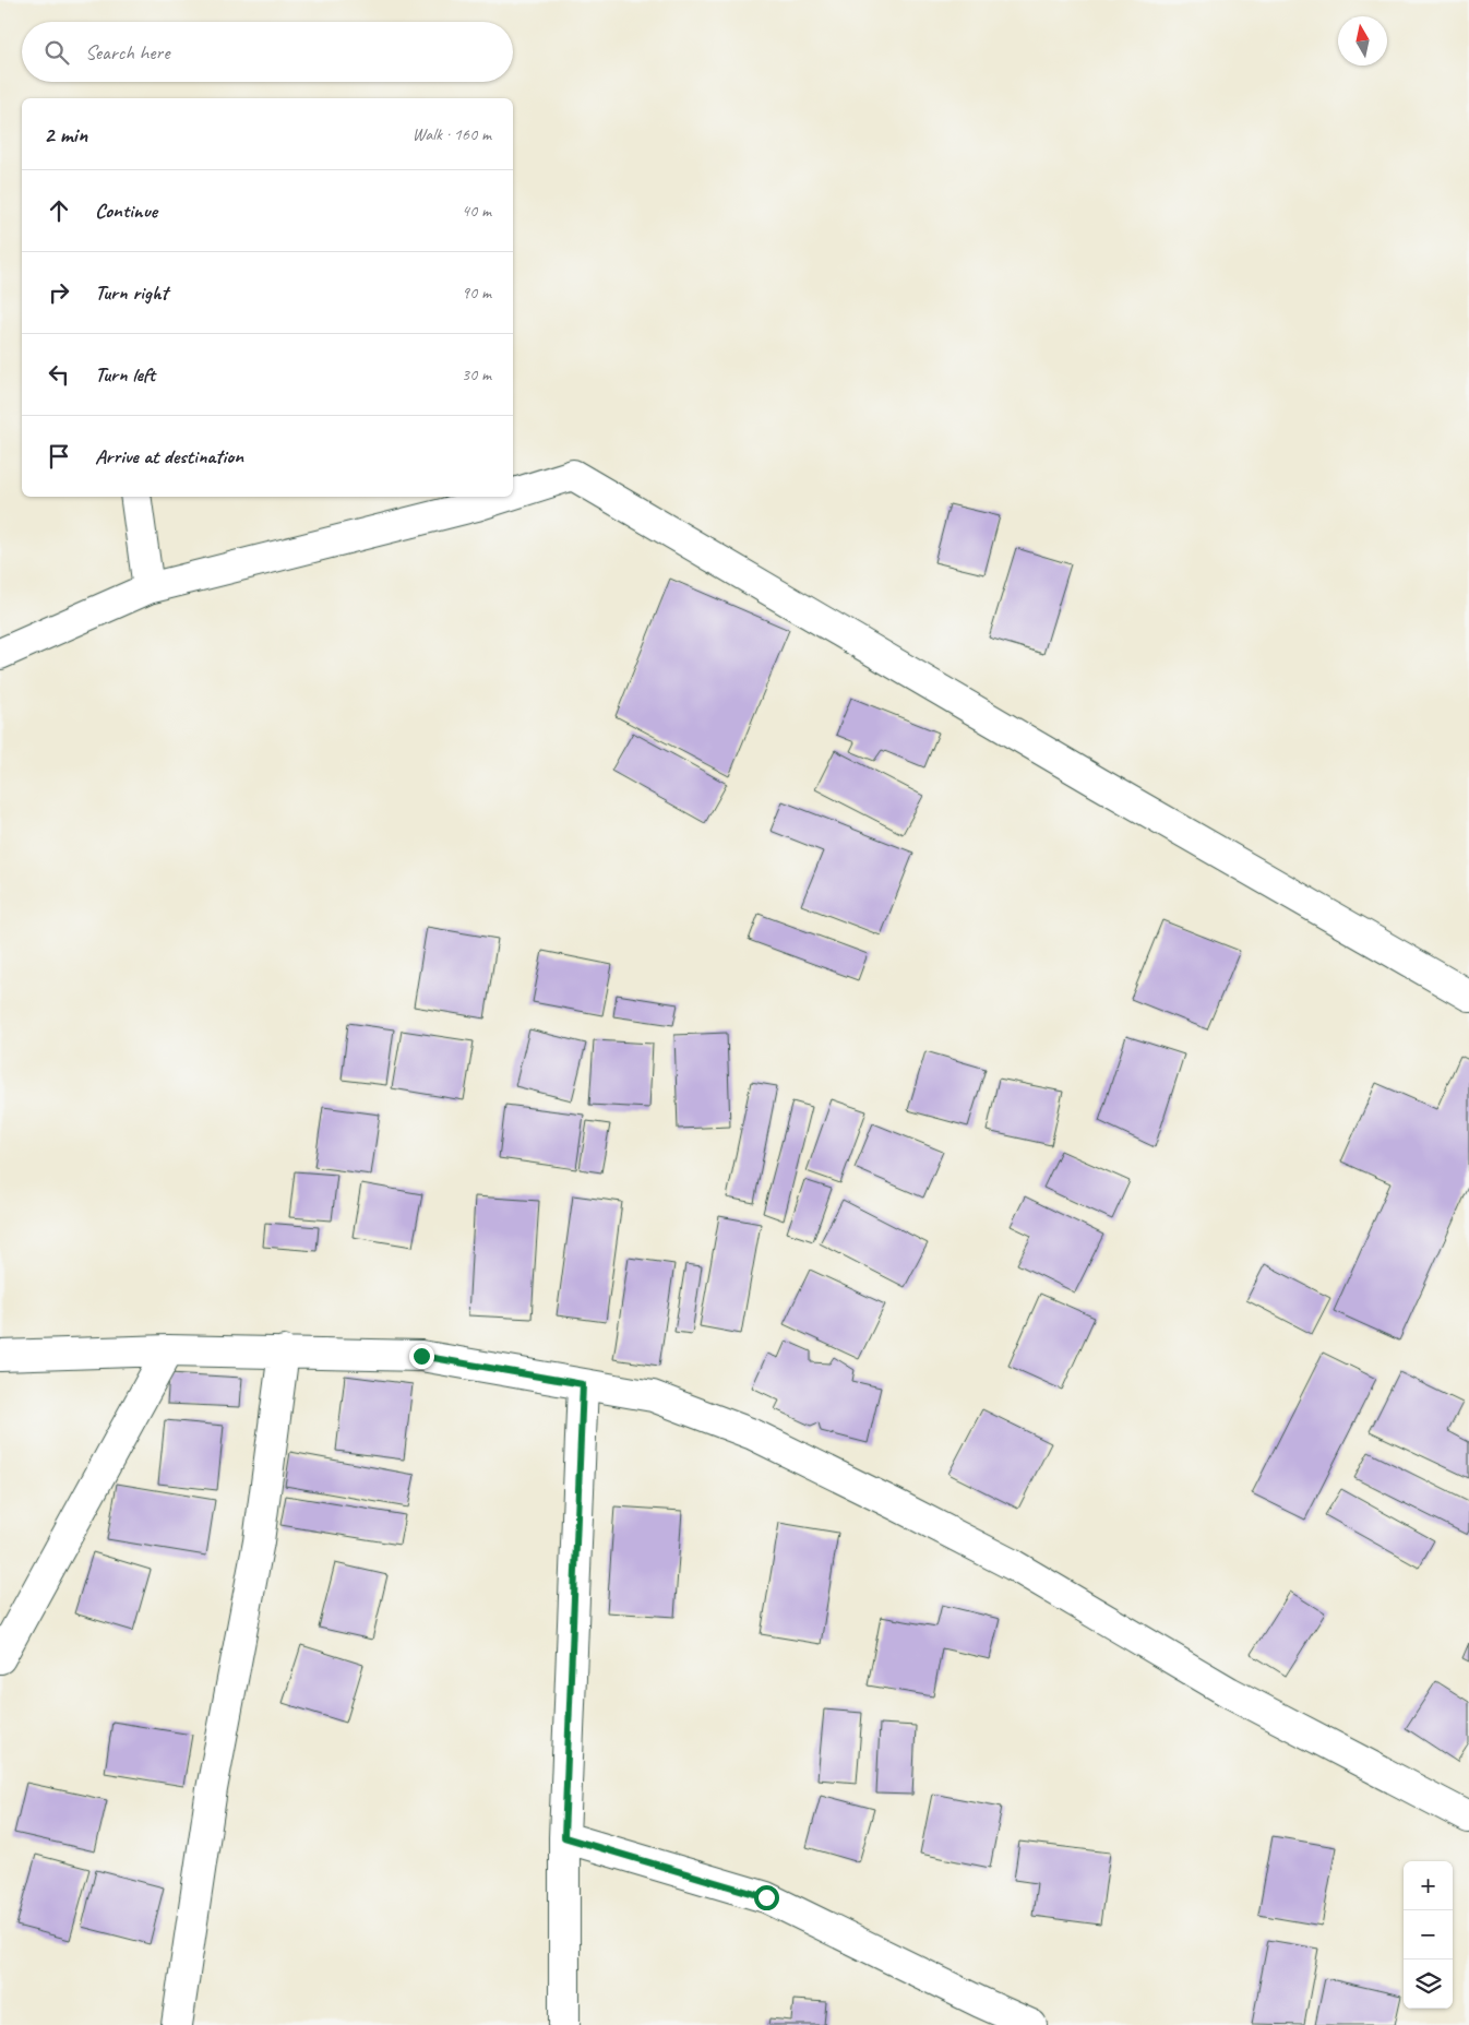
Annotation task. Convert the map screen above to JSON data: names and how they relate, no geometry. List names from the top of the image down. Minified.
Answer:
{"north":"top","page":{"search":"Search here","heading":["2 min","Walk · 160 m"],"list":[["Continue","40 m"],["Turn right","90 m"],["Turn left","30 m"],"Arrive at destination"],"map_buttons":["+","−"]}}
